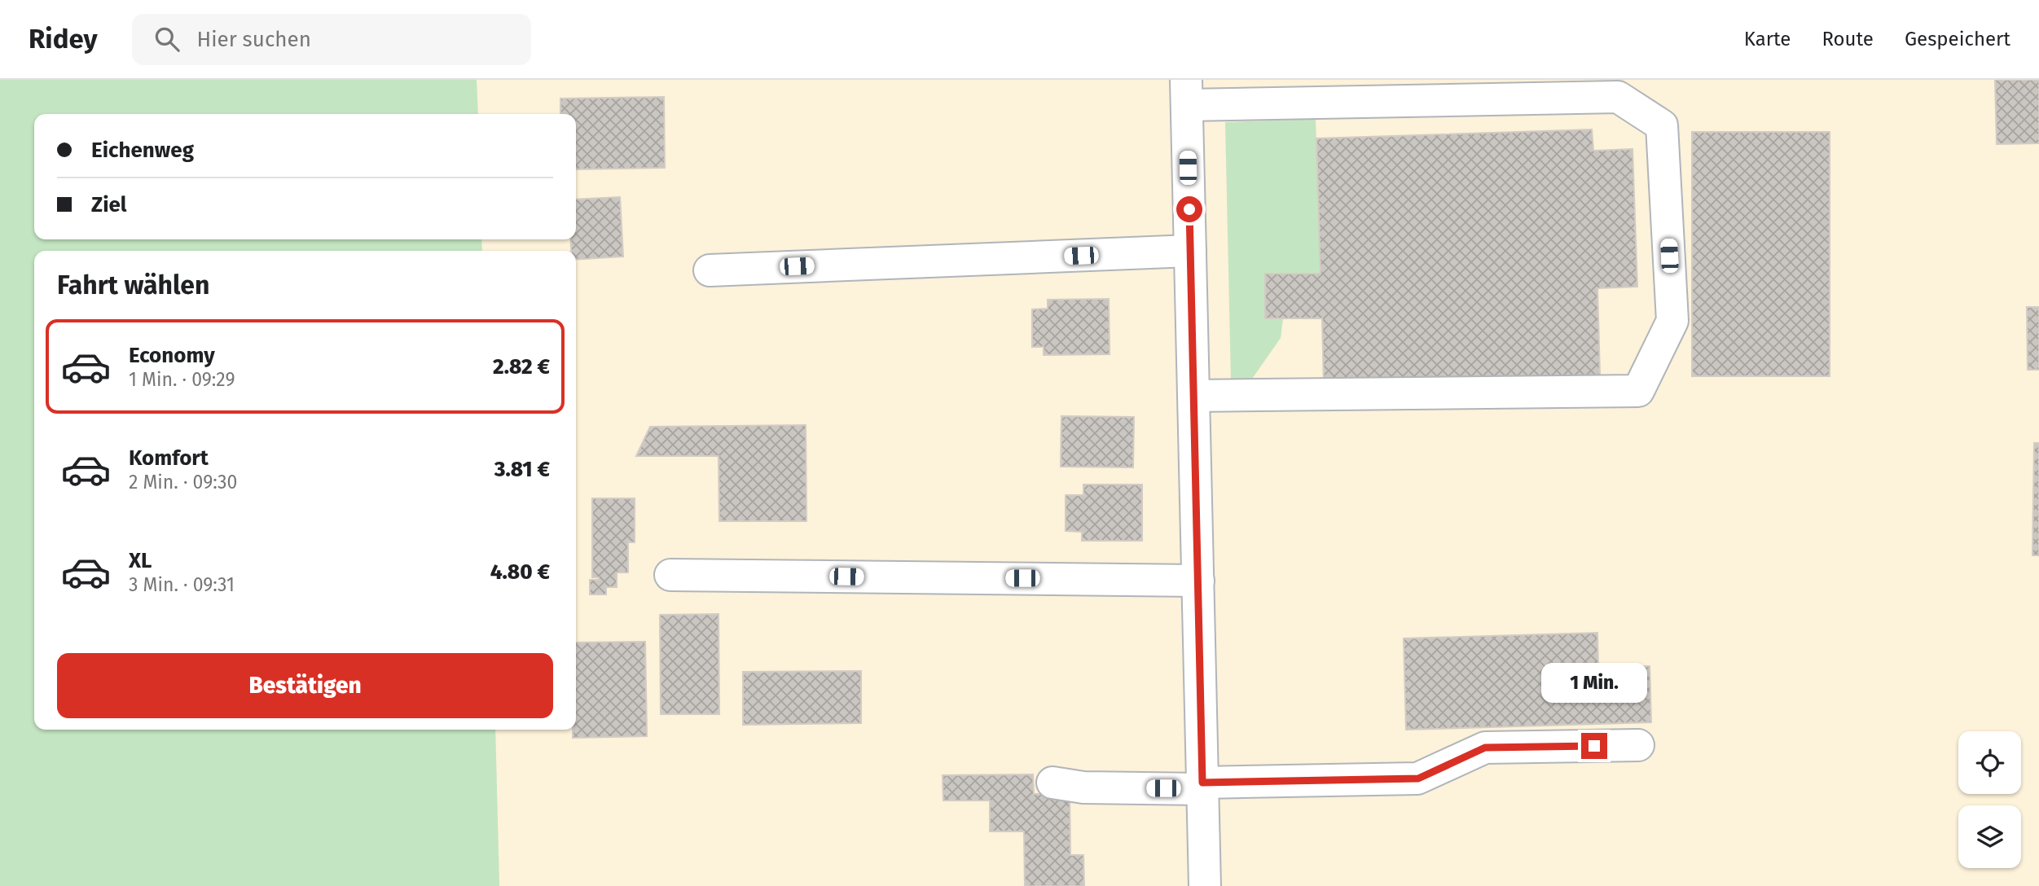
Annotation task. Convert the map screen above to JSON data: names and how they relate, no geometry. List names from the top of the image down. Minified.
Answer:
{"page":{"header":"Ridey","search":"Hier suchen","nav":["Karte","Route","Gespeichert"],"banner":["Eichenweg","Ziel"],"heading":"Fahrt wählen","list":[{"name":"Economy","note":"1 Min. · 09:29","value":"2.82 €"},{"name":"Komfort","note":"2 Min. · 09:30","value":"3.81 €"},{"name":"XL","note":"3 Min. · 09:31","value":"4.80 €"}],"buttons":"Bestätigen","bubble":"1 Min."}}
